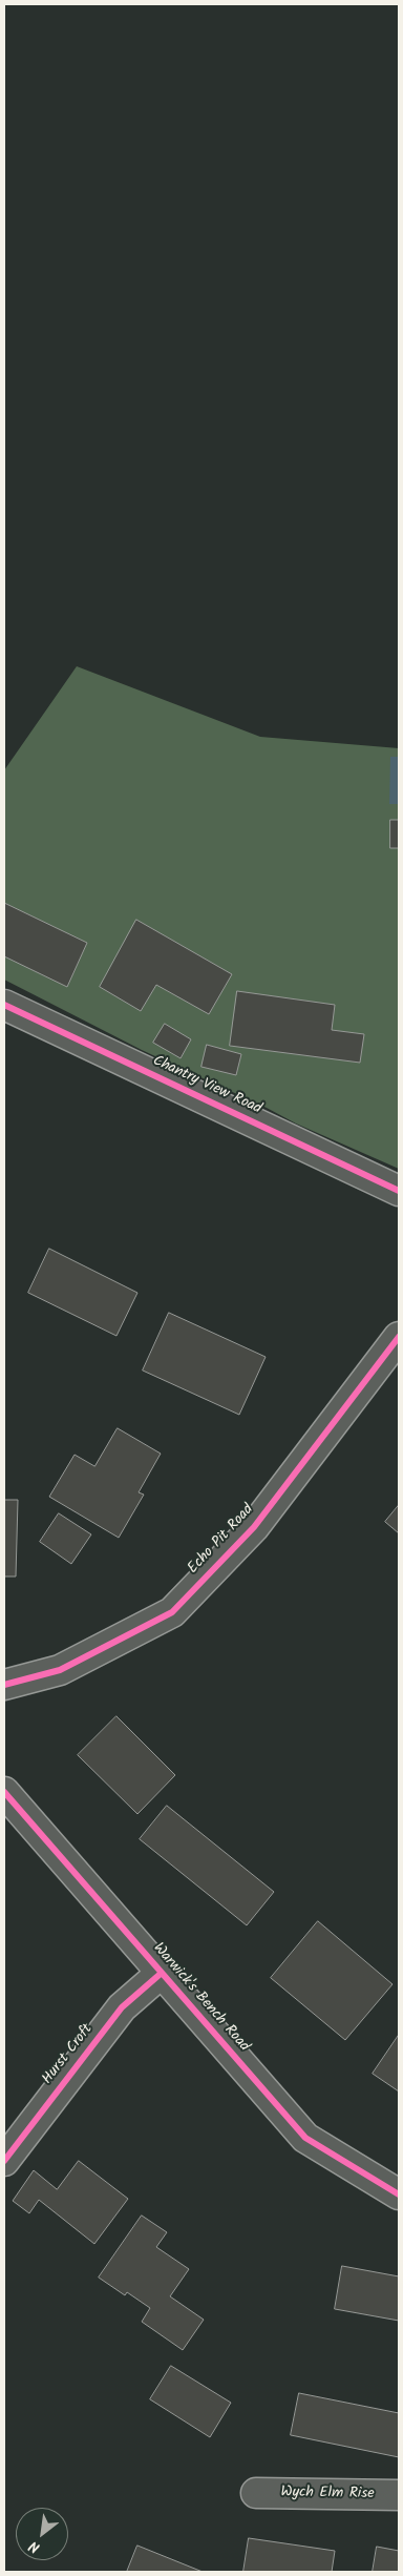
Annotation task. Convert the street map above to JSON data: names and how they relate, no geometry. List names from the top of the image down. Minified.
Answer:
{"streets":{"street":["Chantry View Road","Echo Pit Road","Warwick's Bench Road","Hurst Croft","Wych Elm Rise"]},"crossings":[["Warwick's Bench Road","Hurst Croft"]],"north":"bottom left"}
